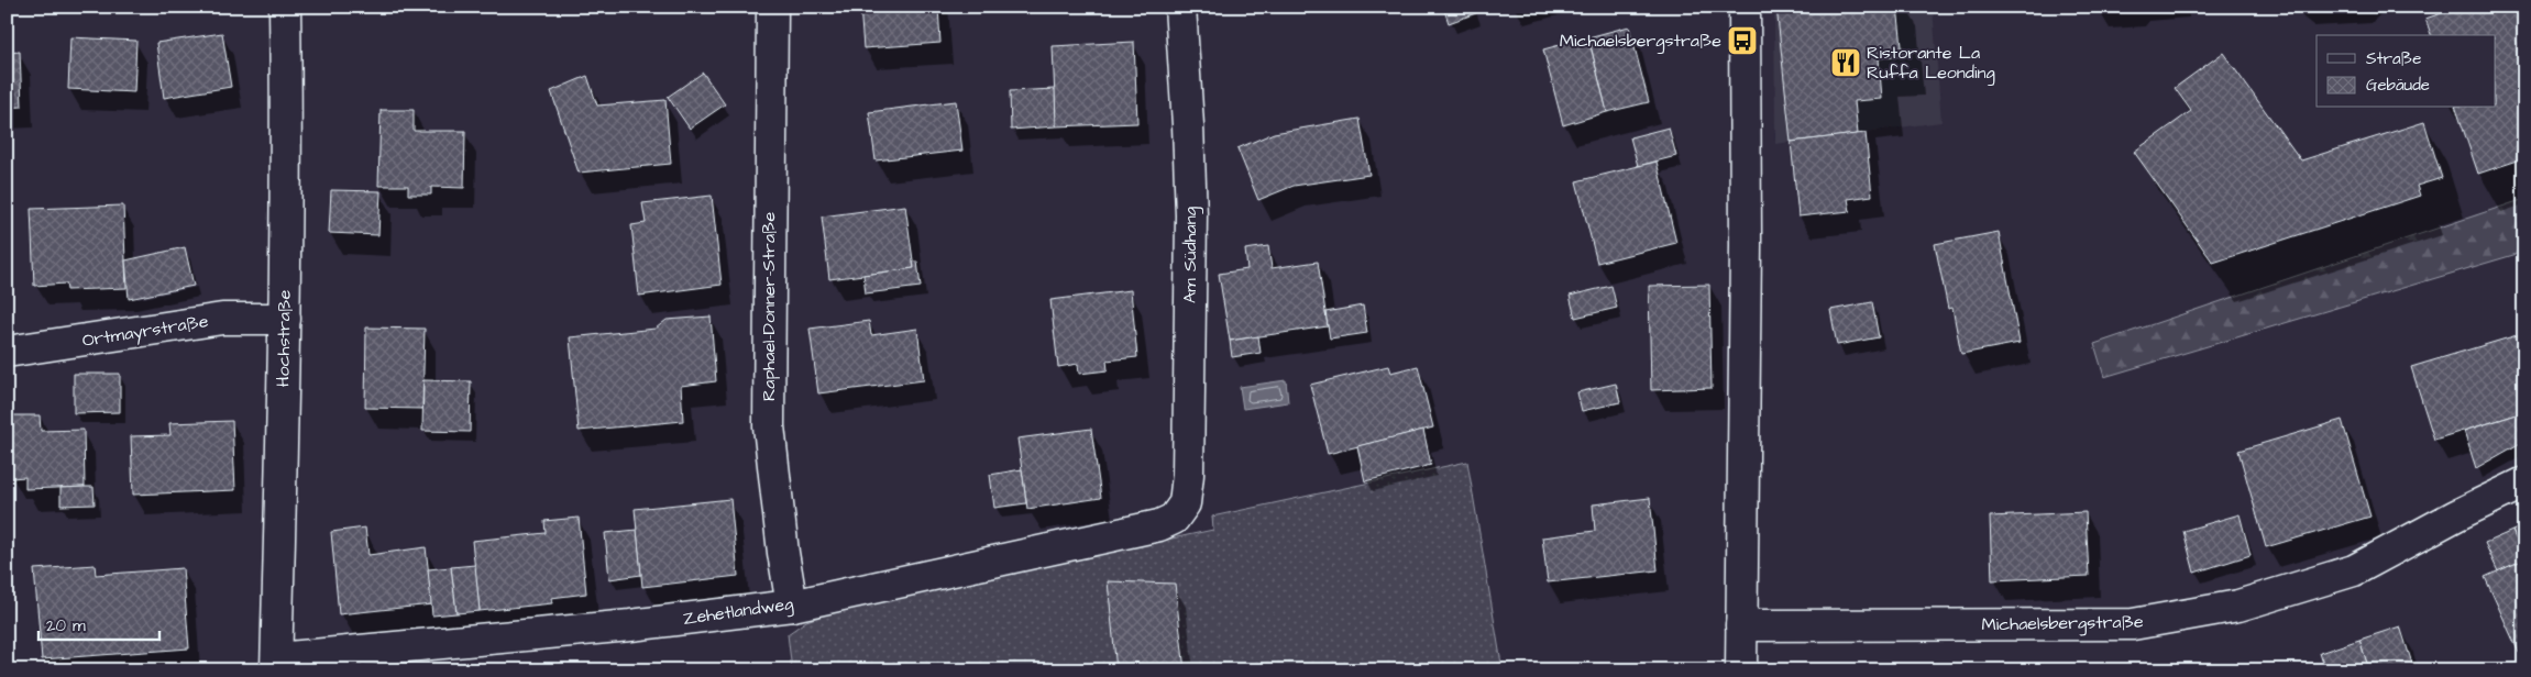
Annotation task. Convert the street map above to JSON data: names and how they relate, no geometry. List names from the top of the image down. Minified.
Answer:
{"streets":{"street":["Am Südhang","Raphael-Donner-Straße","Ortmayrstraße","Hochstraße","Zehetlandweg","Michaelsbergstraße"]},"crossings":[["Am Südhang","Zehetlandweg"],["Raphael-Donner-Straße","Zehetlandweg"],["Ortmayrstraße","Hochstraße"],["Hochstraße","Zehetlandweg"]],"places":{"bus stop":["Michaelsbergstraße"],"restaurant":["Ristorante La Ruffa Leonding"]},"legend":["Straße","Gebäude"],"scale_bar":"20 m"}
